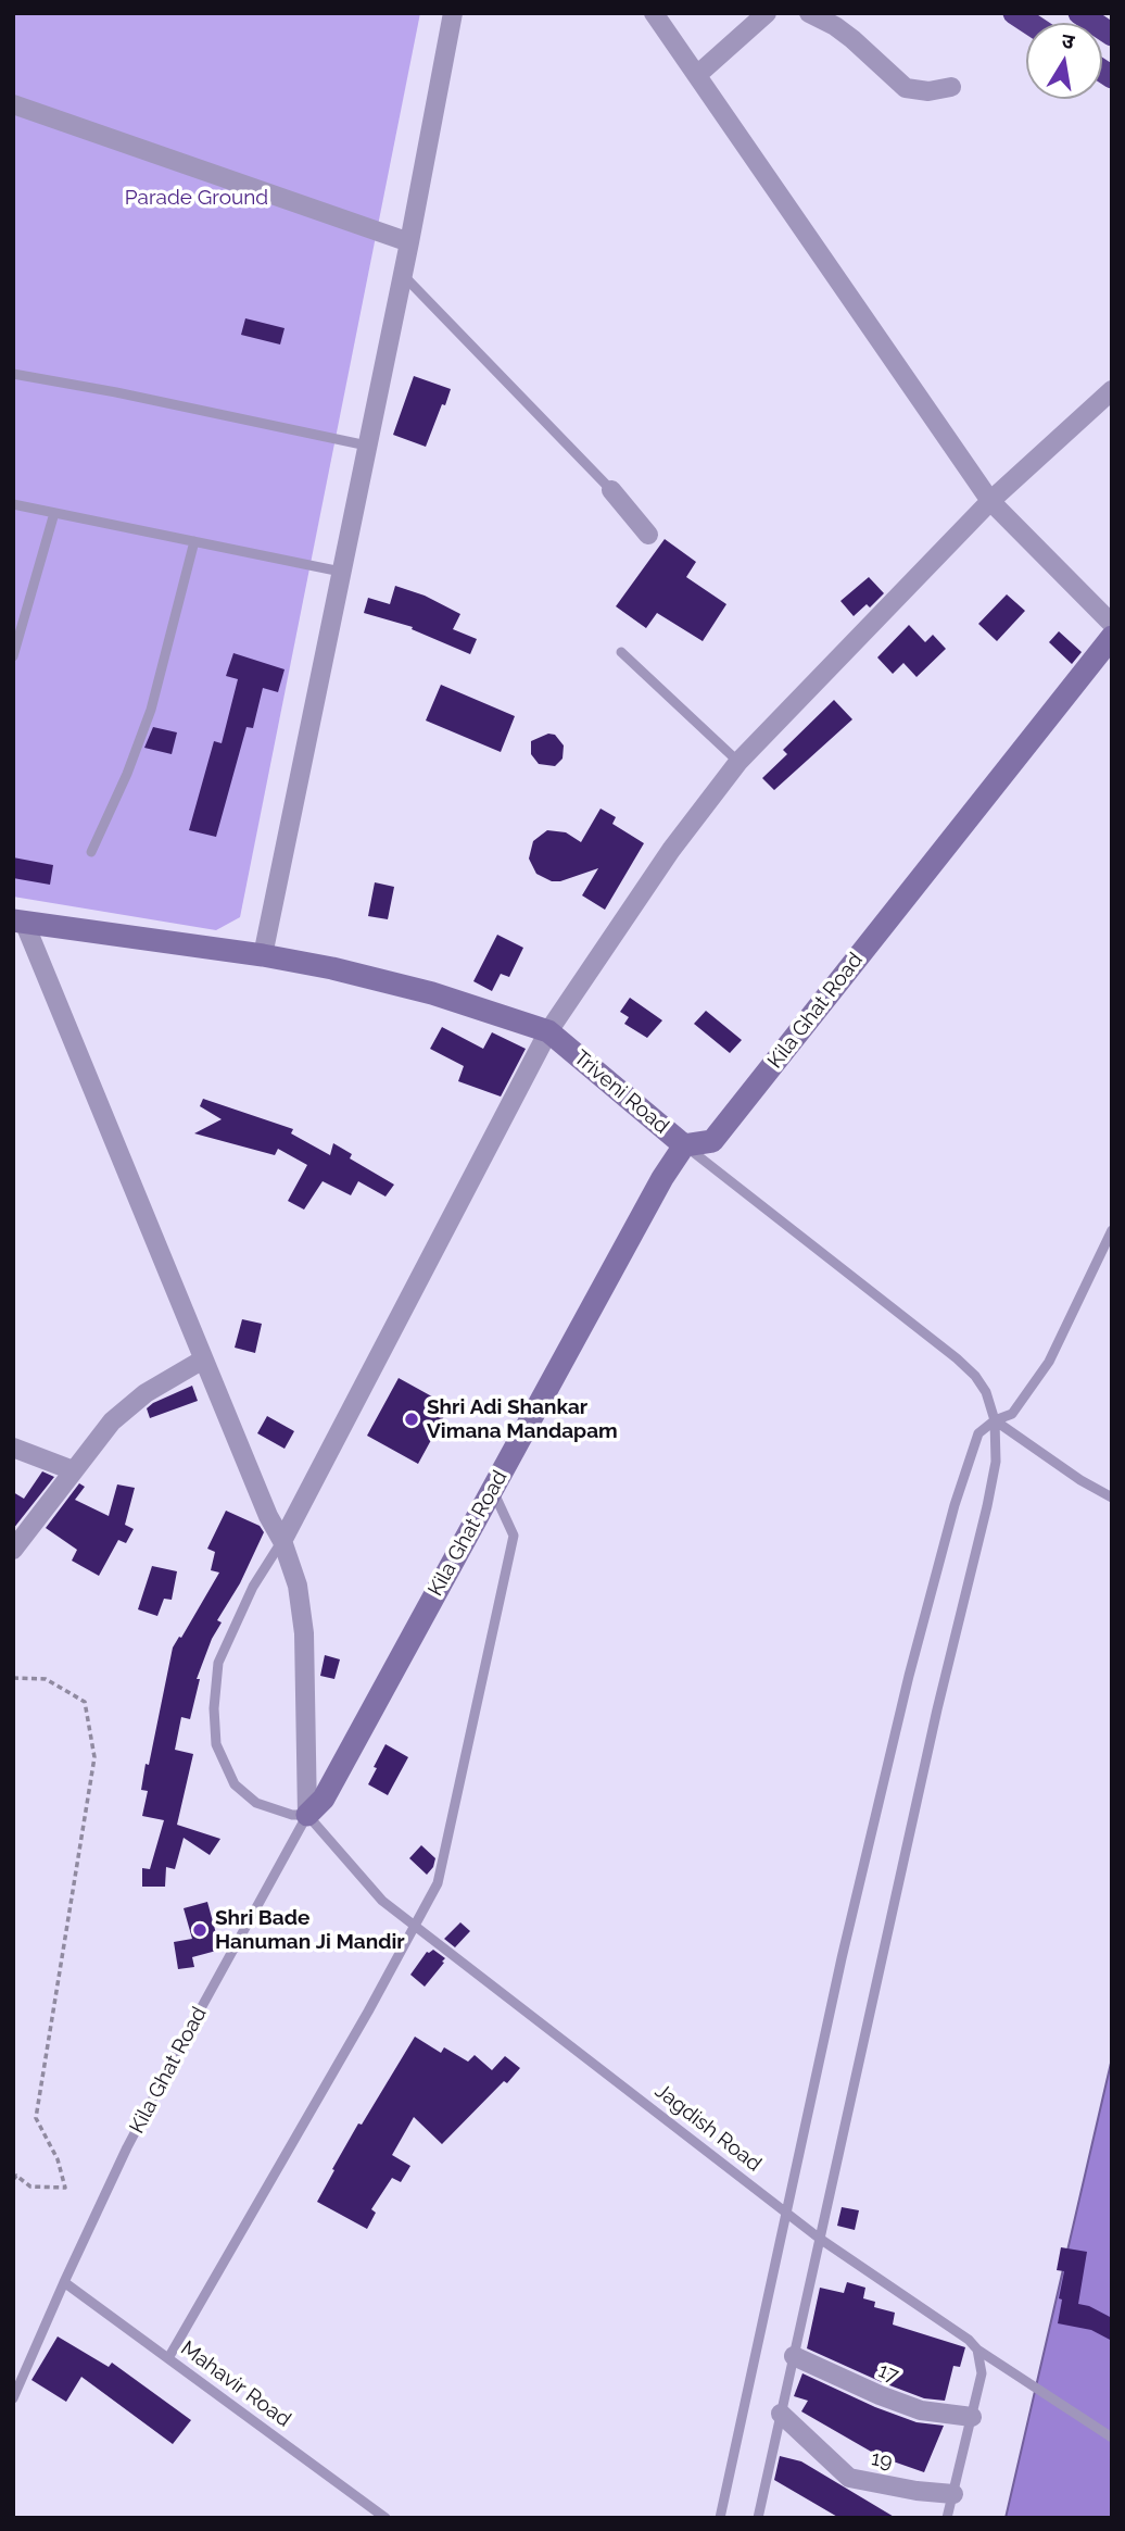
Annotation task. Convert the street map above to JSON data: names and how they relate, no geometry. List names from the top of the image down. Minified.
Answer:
{"streets":{"main road":["Kila Ghat Road","Triveni Road"],"street":["17","19"],"lane":["Jagdish Road","Mahavir Road"]},"crossings":[["Kila Ghat Road","Triveni Road"],["Kila Ghat Road","Jagdish Road"],["Kila Ghat Road","Mahavir Road"],["Triveni Road","Jagdish Road"],["Triveni Road","17"],["Triveni Road","19"]],"parks":["Parade Ground"],"places":["Shri Adi Shankar Vimana Mandapam","Shri Bade Hanuman Ji Mandir"],"north":"top"}
